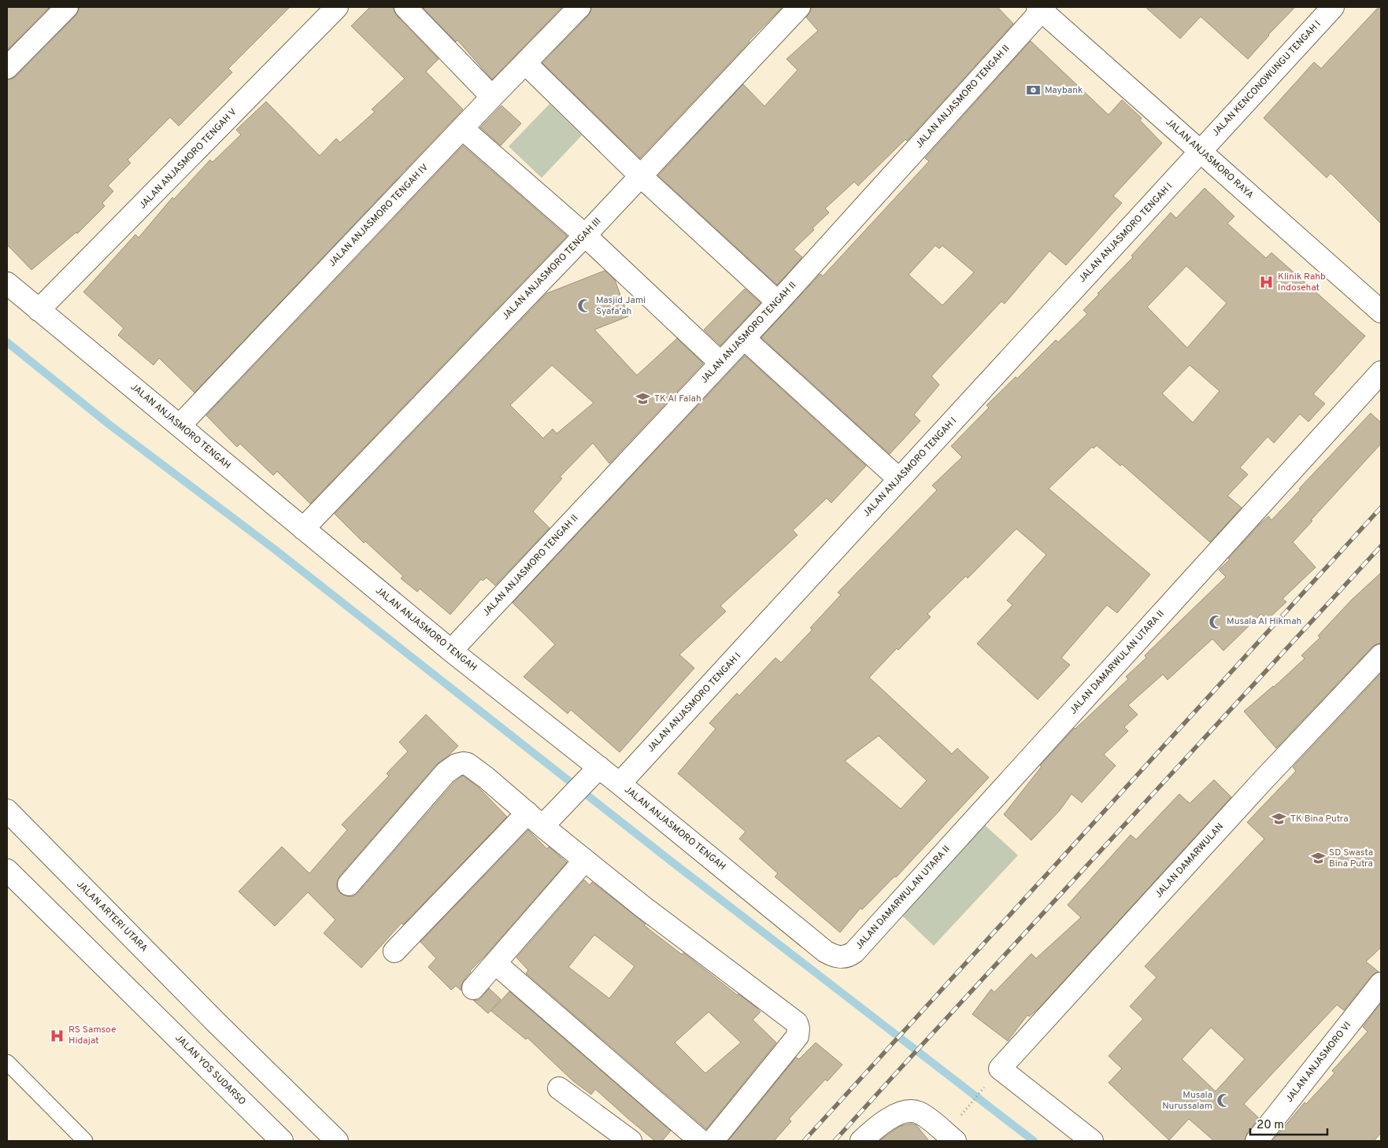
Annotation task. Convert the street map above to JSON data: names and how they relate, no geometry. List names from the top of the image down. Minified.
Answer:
{"streets":{"main road":["JALAN KENCONOWUNGU TENGAH I","JALAN ANJASMORO TENGAH II","JALAN ANJASMORO TENGAH V","JALAN ANJASMORO RAYA","JALAN ANJASMORO TENGAH IV","JALAN ANJASMORO TENGAH I","JALAN ANJASMORO TENGAH III","JALAN ANJASMORO TENGAH","JALAN DAMARWULAN UTARA II","JALAN DAMARWULAN","JALAN ARTERI UTARA","JALAN ANJASMORO VI","JALAN YOS SUDARSO"]},"crossings":[["JALAN KENCONOWUNGU TENGAH I","JALAN ANJASMORO RAYA"],["JALAN KENCONOWUNGU TENGAH I","JALAN ANJASMORO TENGAH I"],["JALAN ANJASMORO TENGAH II","JALAN ANJASMORO RAYA"],["JALAN ANJASMORO TENGAH II","JALAN ANJASMORO TENGAH"],["JALAN ANJASMORO TENGAH V","JALAN ANJASMORO TENGAH"],["JALAN ANJASMORO RAYA","JALAN ANJASMORO TENGAH I"],["JALAN ANJASMORO TENGAH IV","JALAN ANJASMORO TENGAH"],["JALAN ANJASMORO TENGAH I","JALAN ANJASMORO TENGAH"],["JALAN ANJASMORO TENGAH III","JALAN ANJASMORO TENGAH"],["JALAN ANJASMORO TENGAH","JALAN DAMARWULAN UTARA II"]],"places":{"bank":["Maybank"],"hospital":["Klinik Rahb Indosehat","RS Samsoe Hidajat"],"mosque":["Masjid Jami Syafa'ah","Musala Al Hikmah","Musala Nurussalam"],"school or university":["TK Al Falah","TK Bina Putra","SD Swasta Bina Putra"]},"scale_bar":"20 m"}
